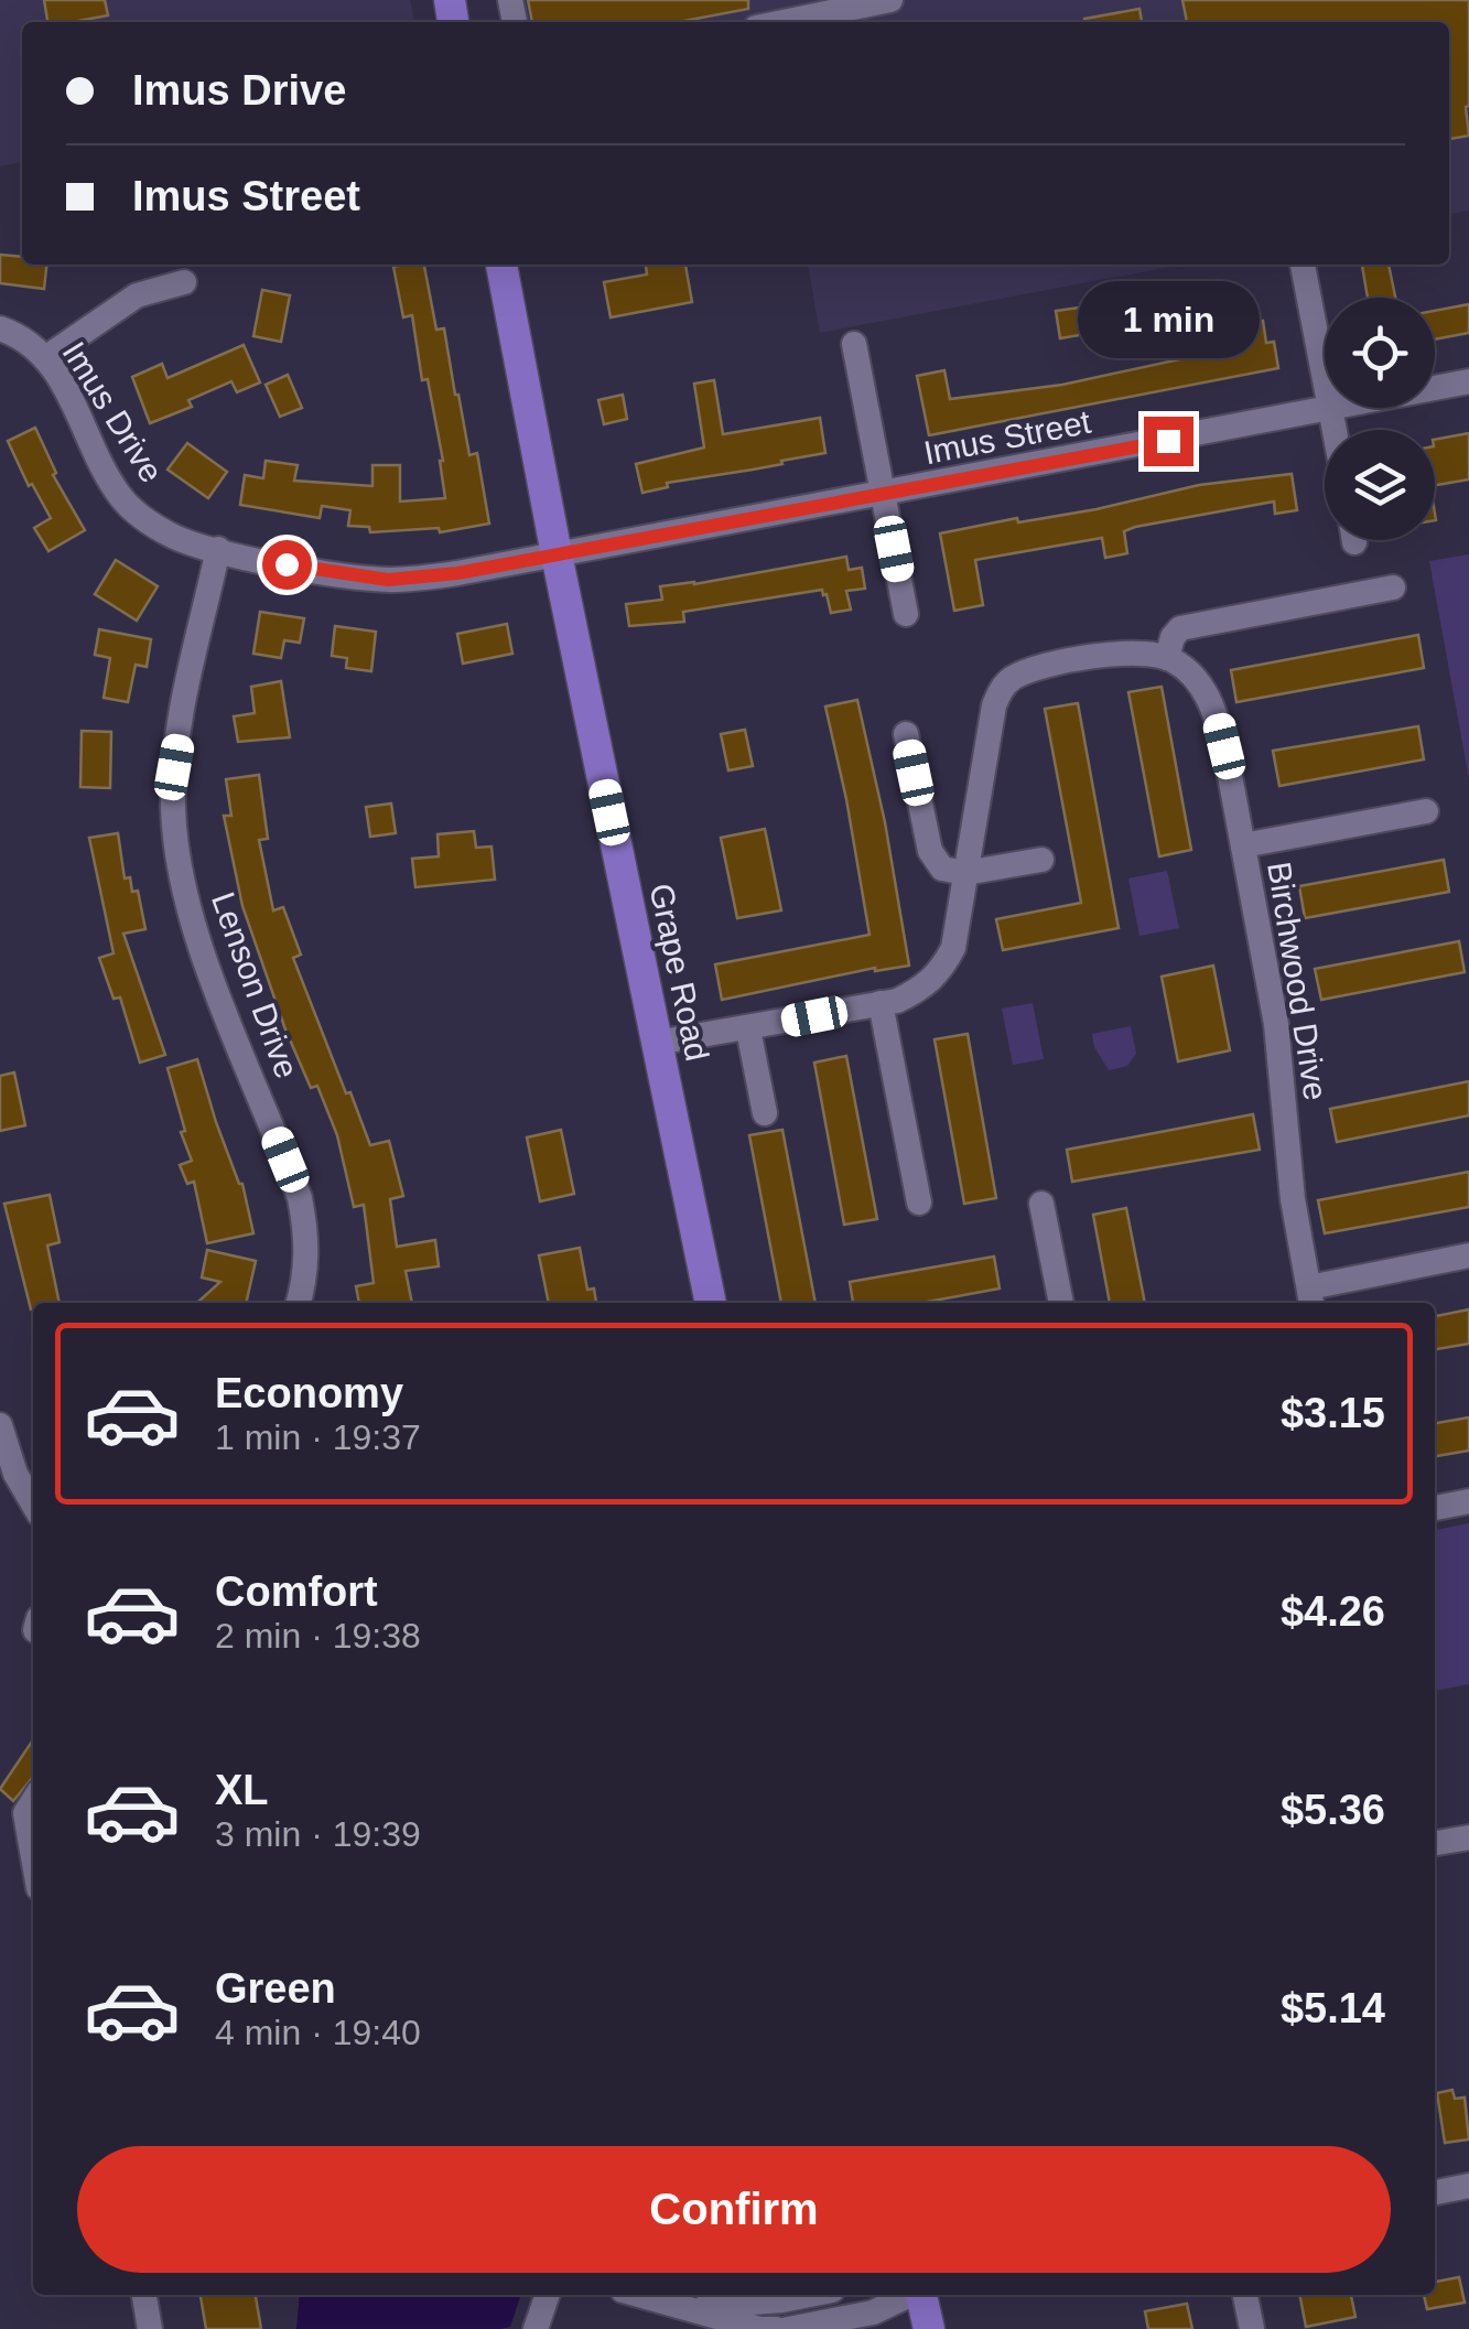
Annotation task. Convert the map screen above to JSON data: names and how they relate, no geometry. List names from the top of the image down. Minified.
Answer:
{"streets":{"main road":["Grape Road"],"street":["Imus Drive","Imus Street","Birchwood Drive","Lenson Drive"]},"crossings":[["Imus Drive","Imus Street"],["Imus Drive","Grape Road"],["Imus Drive","Lenson Drive"],["Imus Street","Grape Road"]],"page":{"banner":["Imus Drive","Imus Street"],"bubble":"1 min","list":[{"name":"Economy","note":"1 min · 19:37","value":"$3.15"},{"name":"Comfort","note":"2 min · 19:38","value":"$4.26"},{"name":"XL","note":"3 min · 19:39","value":"$5.36"},{"name":"Green","note":"4 min · 19:40","value":"$5.14"}],"buttons":"Confirm"}}
